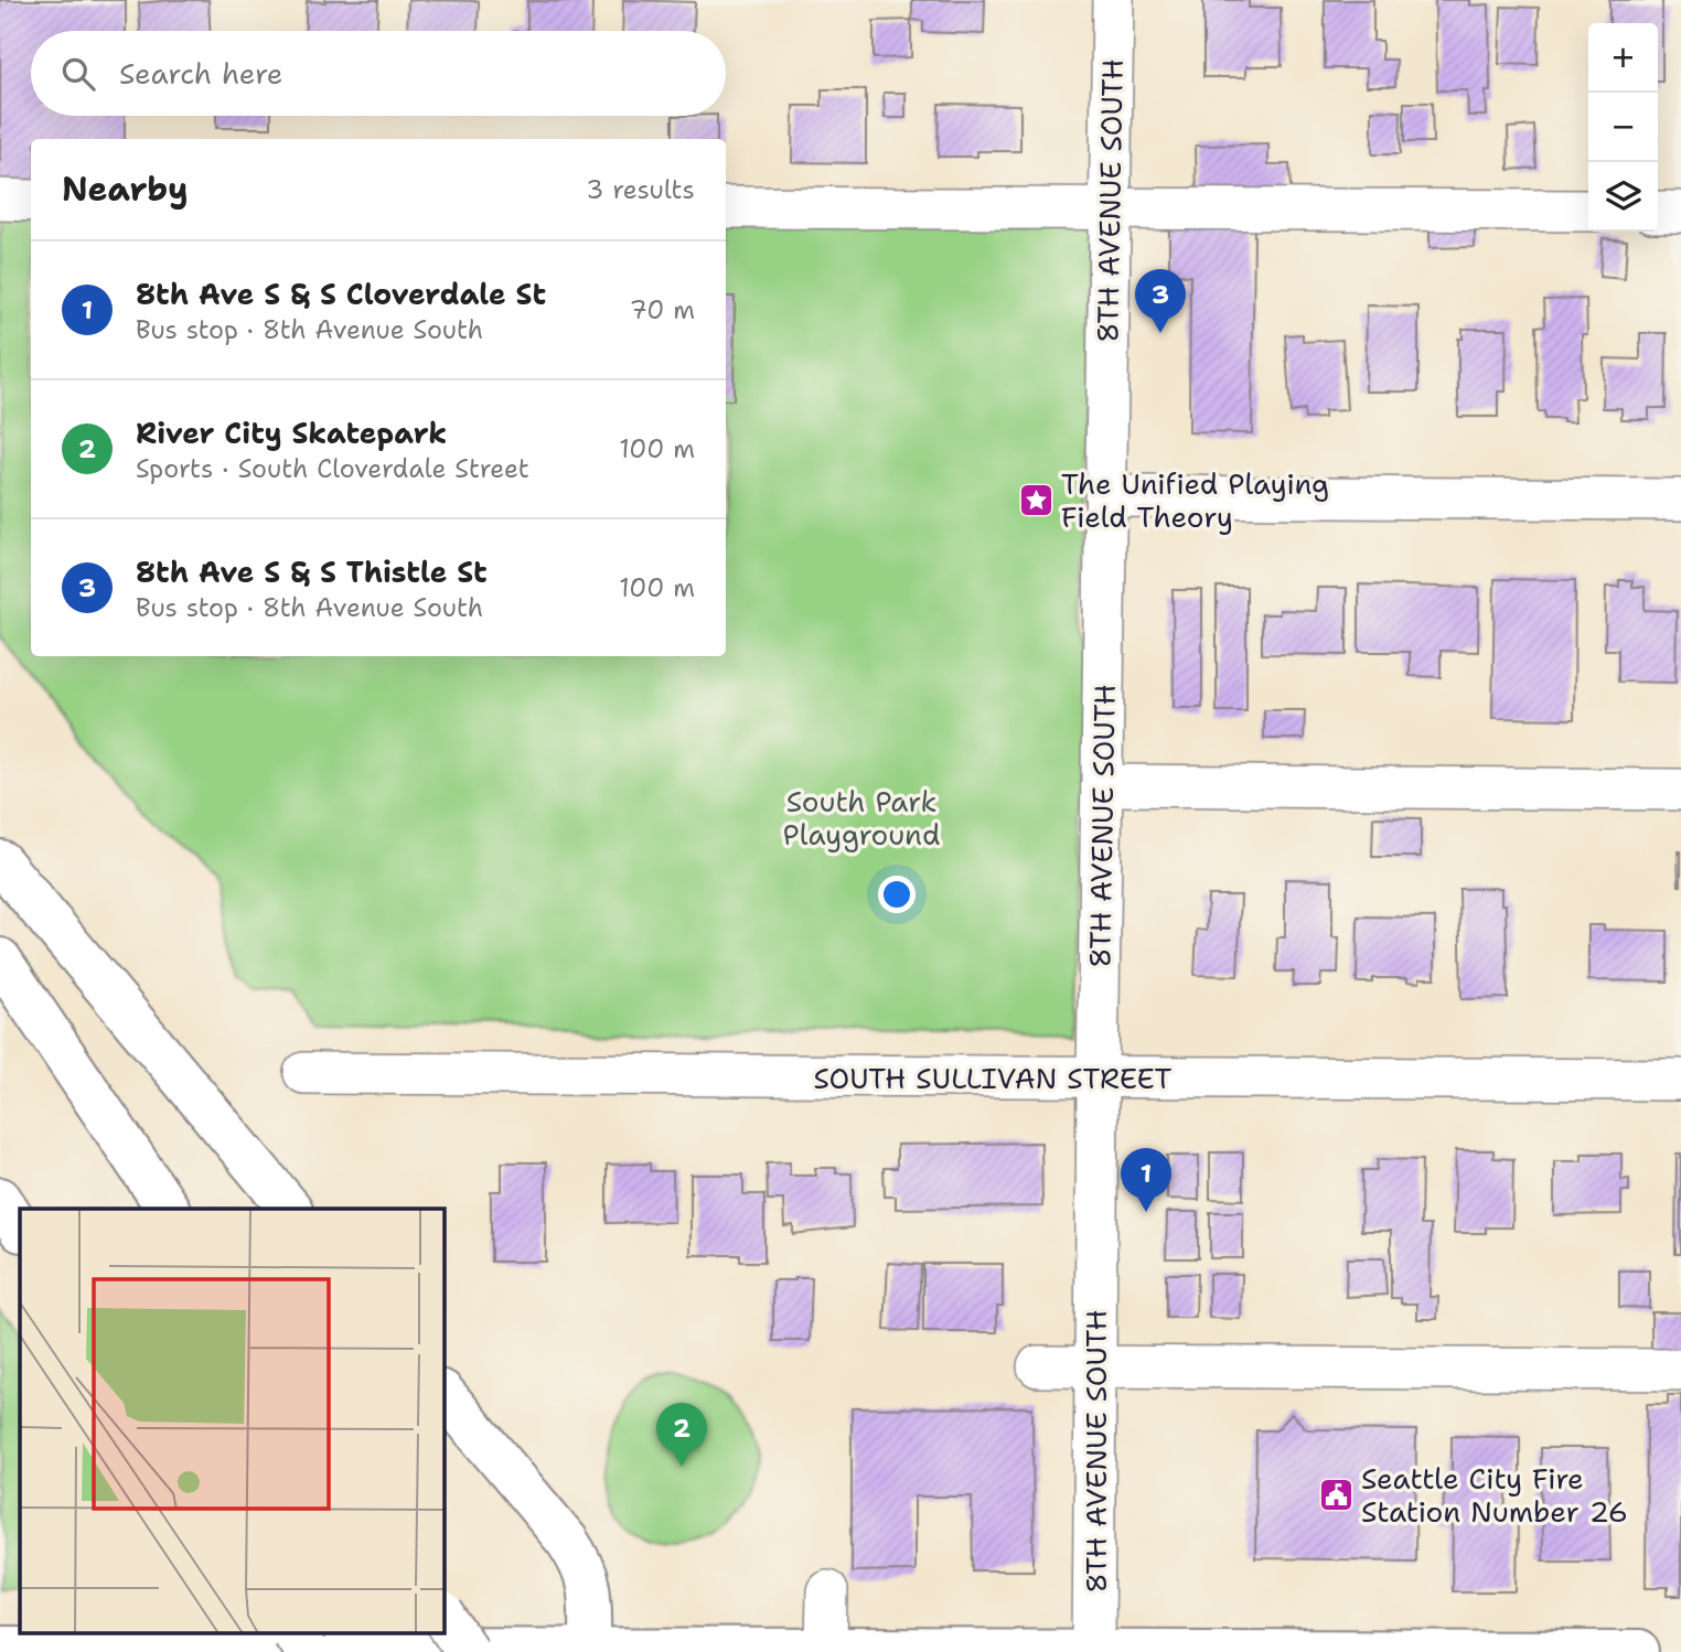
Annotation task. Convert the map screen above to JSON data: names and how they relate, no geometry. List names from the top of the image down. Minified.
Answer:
{"streets":{"street":["8TH AVENUE SOUTH","SOUTH SULLIVAN STREET"]},"crossings":[["8TH AVENUE SOUTH","SOUTH SULLIVAN STREET"]],"parks":["South Park Playground"],"places":{"place":["The Unified Playing Field Theory"],"public building":["Seattle City Fire Station Number 26"]},"page":{"map_buttons":["+","−"],"search":"Search here","heading":["Nearby","3 results"],"list":[{"mark":"1","name":"8th Ave S & S Cloverdale St","note":"Bus stop · 8th Avenue South","value":"70 m"},{"mark":"2","name":"River City Skatepark","note":"Sports · South Cloverdale Street","value":"100 m"},{"mark":"3","name":"8th Ave S & S Thistle St","note":"Bus stop · 8th Avenue South","value":"100 m"}],"pins":["3","1","2"]}}
